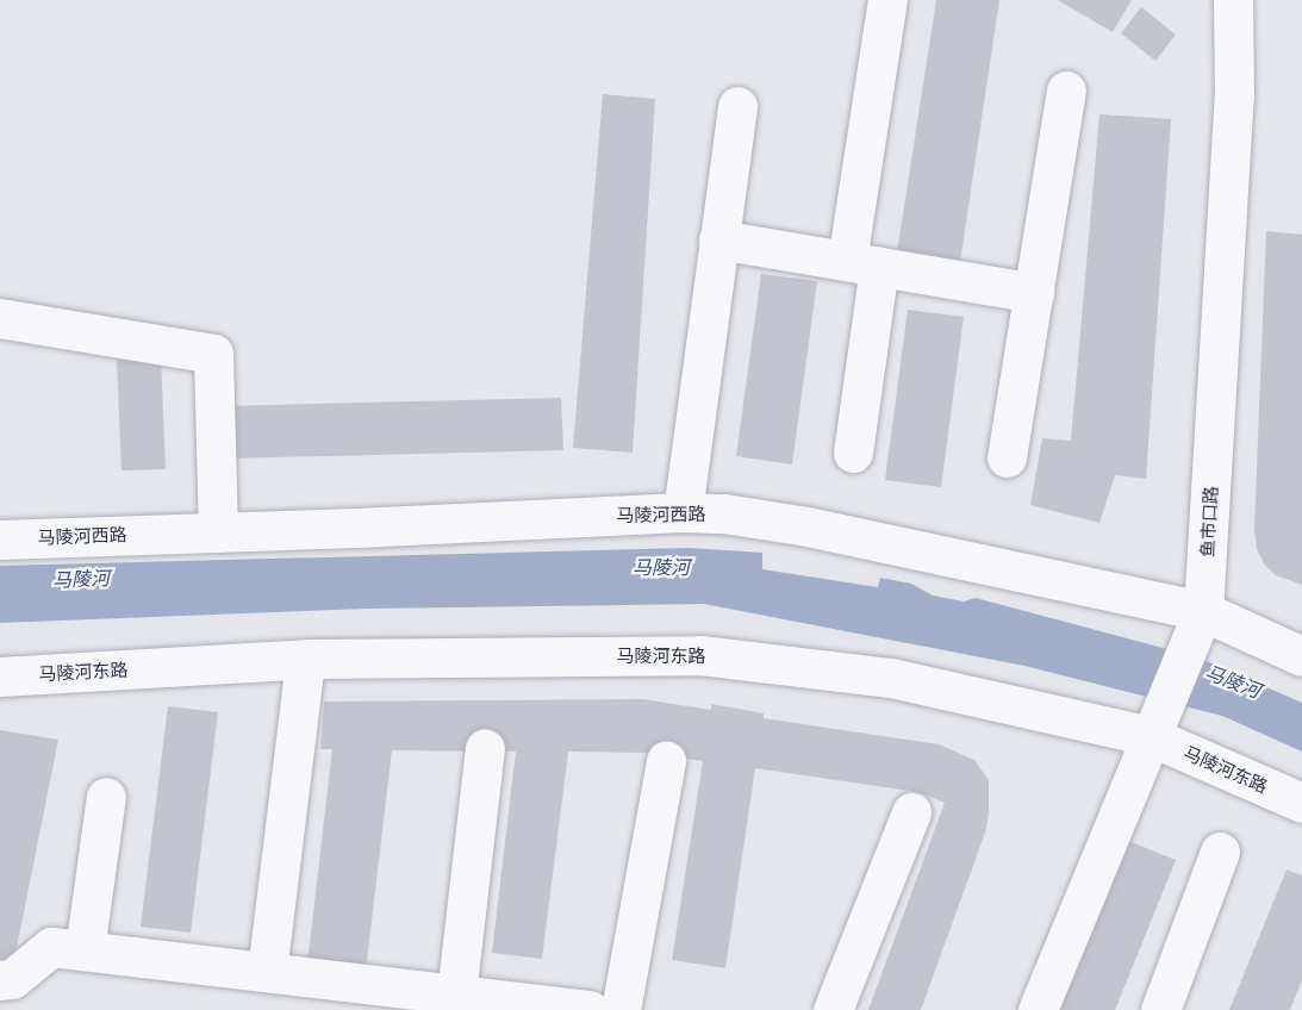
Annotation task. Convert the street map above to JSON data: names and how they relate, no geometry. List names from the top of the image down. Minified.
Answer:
{"streets":{"street":["马陵河西路","鱼市口路","马陵河东路"]},"crossings":[["马陵河西路","鱼市口路"],["鱼市口路","马陵河东路"]],"water":["马陵河"]}
